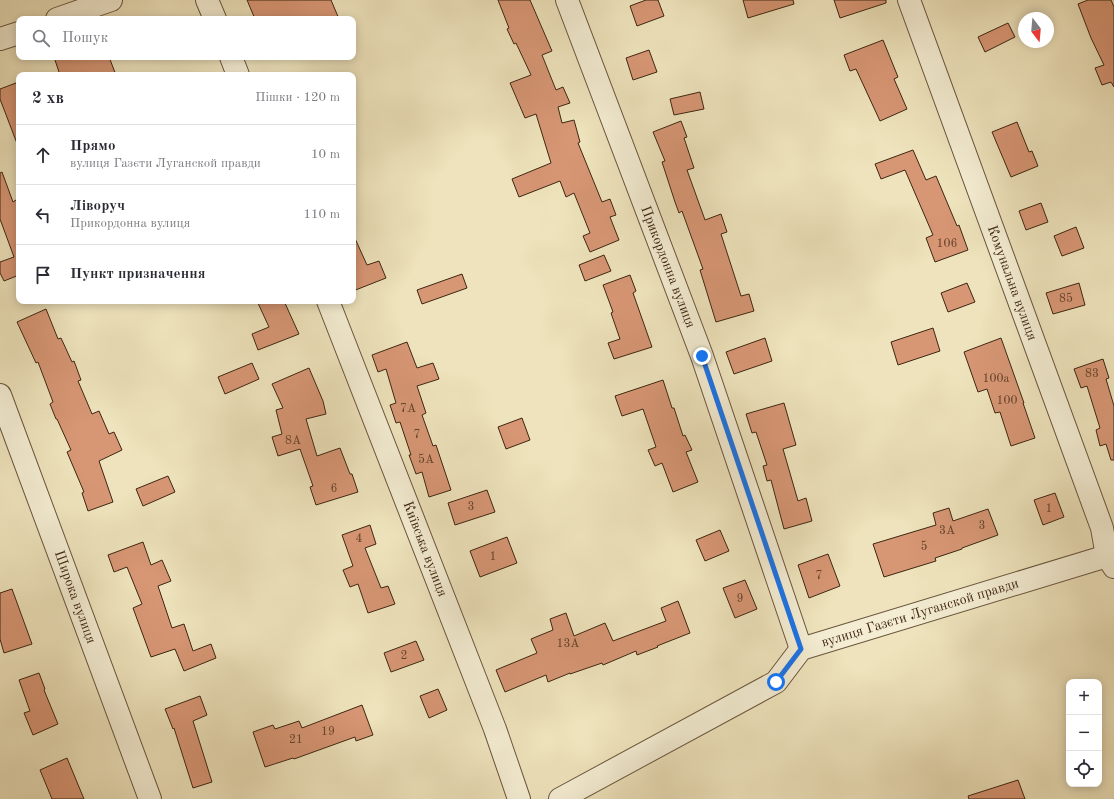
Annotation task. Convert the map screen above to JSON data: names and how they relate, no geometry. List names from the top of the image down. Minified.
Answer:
{"streets":{"street":["Прикордонна вулиця","Комунальна вулиця","Київська вулиця","Широка вулиця","вулиця Газєти Луганской правди"]},"crossings":[["Прикордонна вулиця","вулиця Газєти Луганской правди"],["Комунальна вулиця","вулиця Газєти Луганской правди"]],"house_numbers":["106","85","83","100а","100","7А","7","8А","5А","6","3","1","3","3А","4","5","1","7","9","13А","2","19","21"],"north":"bottom","page":{"search":"Пошук","heading":["2 хв","Пішки · 120 m"],"list":[["Прямо","вулиця Газєти Луганской правди","10 m"],["Ліворуч","Прикордонна вулиця","110 m"],"Пункт призначення"],"map_buttons":["+","−"]}}
